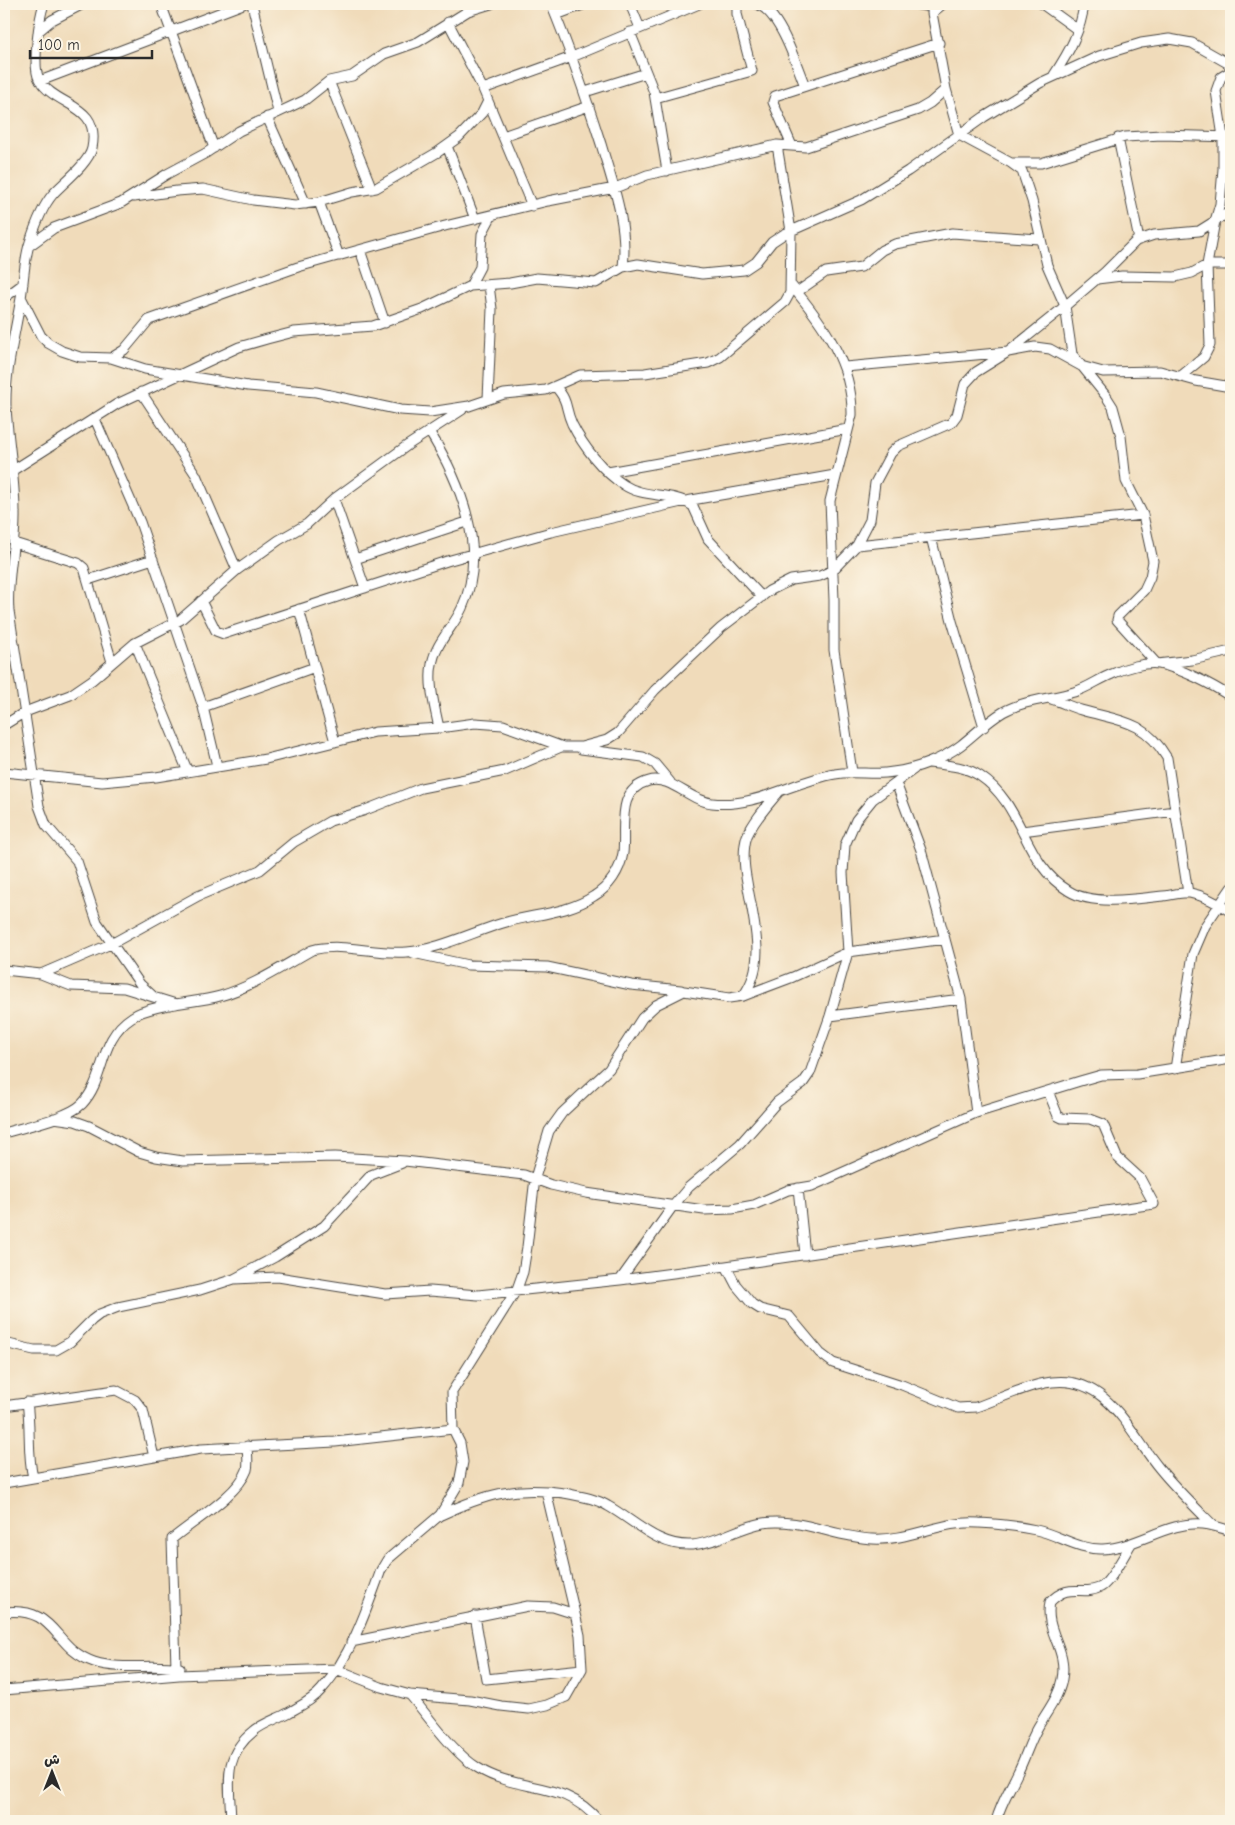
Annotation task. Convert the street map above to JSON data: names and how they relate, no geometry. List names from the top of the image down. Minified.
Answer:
{"scale_bar":"100 m","north":"top"}
